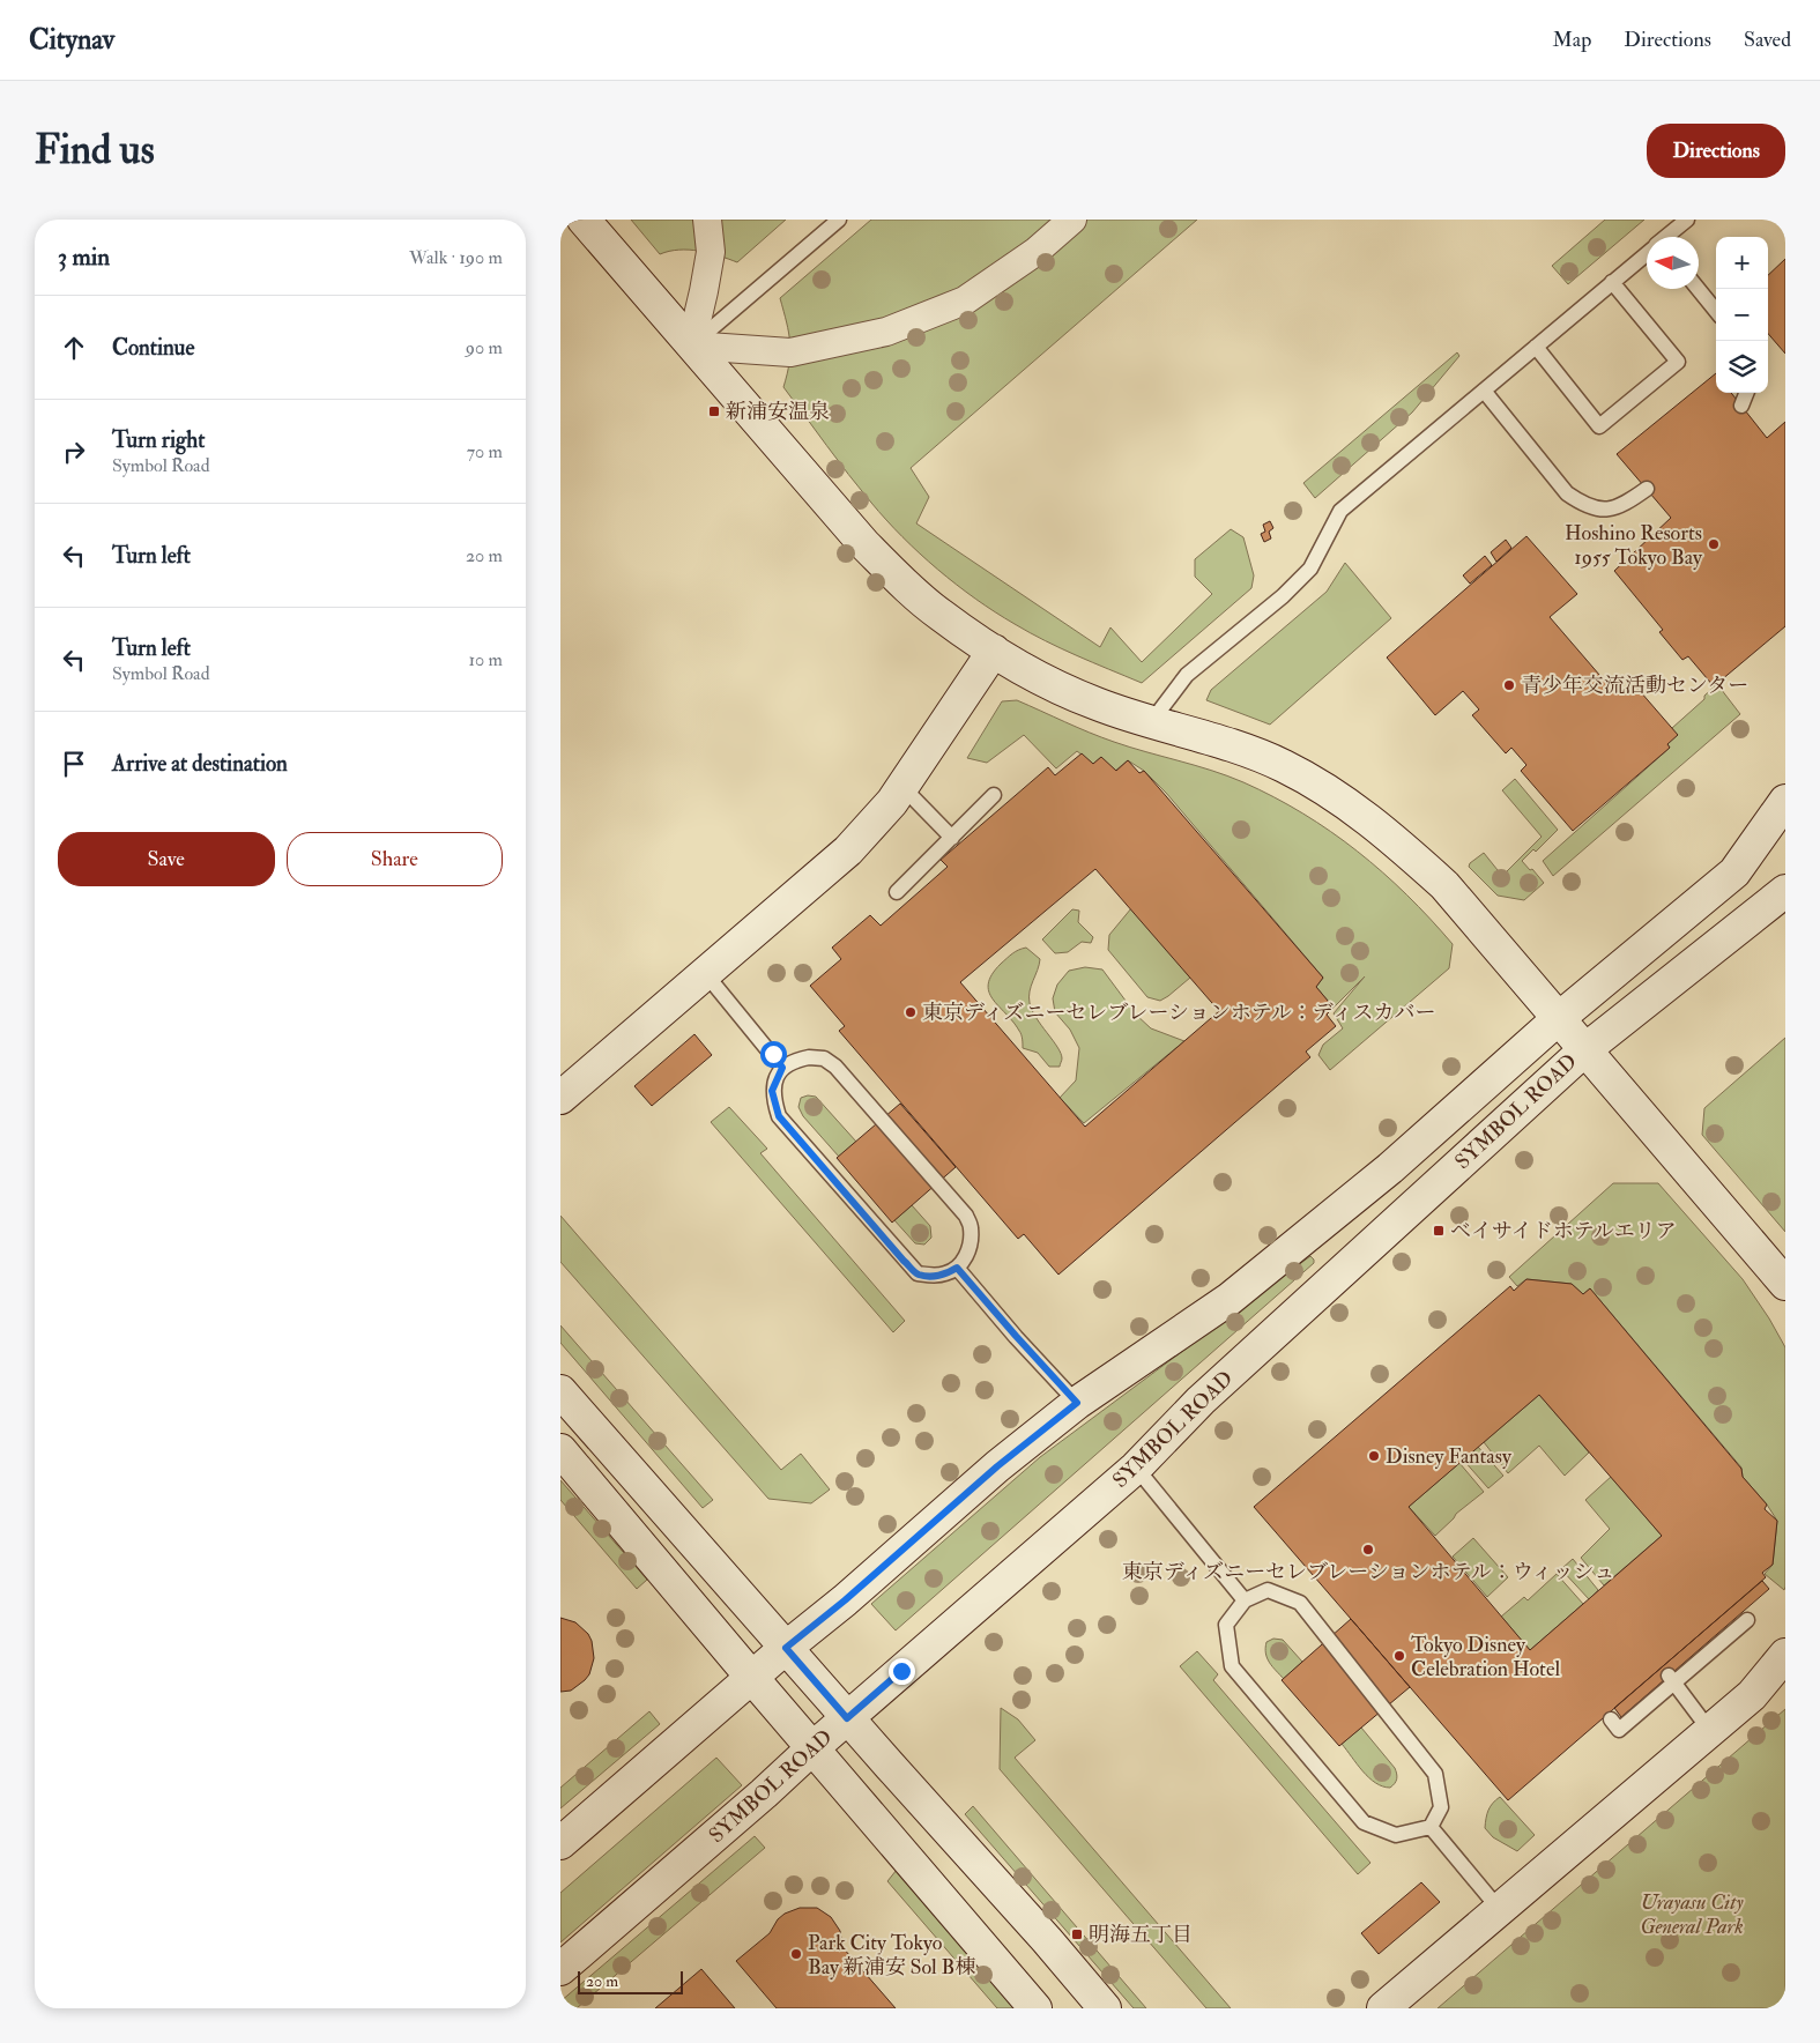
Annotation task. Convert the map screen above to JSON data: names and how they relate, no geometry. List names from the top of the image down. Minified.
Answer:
{"streets":{"street":["SYMBOL ROAD"]},"parks":["Urayasu City General Park"],"places":{"transit":["新浦安温泉","ベイサイドホテルエリア","明海五丁目"],"other":["Hoshino Resorts 1955 Tokyo Bay","青少年交流活動センター","東京ディズニーセレブレーションホテル：ディスカバー","Disney Fantasy","東京ディズニーセレブレーションホテル：ウィッシュ","Tokyo Disney Celebration Hotel","Park City Tokyo Bay 新浦安 Sol B棟"]},"scale_bar":"20 m","north":"left","page":{"header":"Citynav","nav":["Map","Directions","Saved"],"buttons":["Directions",["Save","Share"]],"title":"Find us","heading":["3 min","Walk · 190 m"],"map_buttons":["+","−"],"list":[["Continue","90 m"],["Turn right","Symbol Road","70 m"],["Turn left","20 m"],["Turn left","Symbol Road","10 m"],"Arrive at destination"],"scale":"20 m"}}
